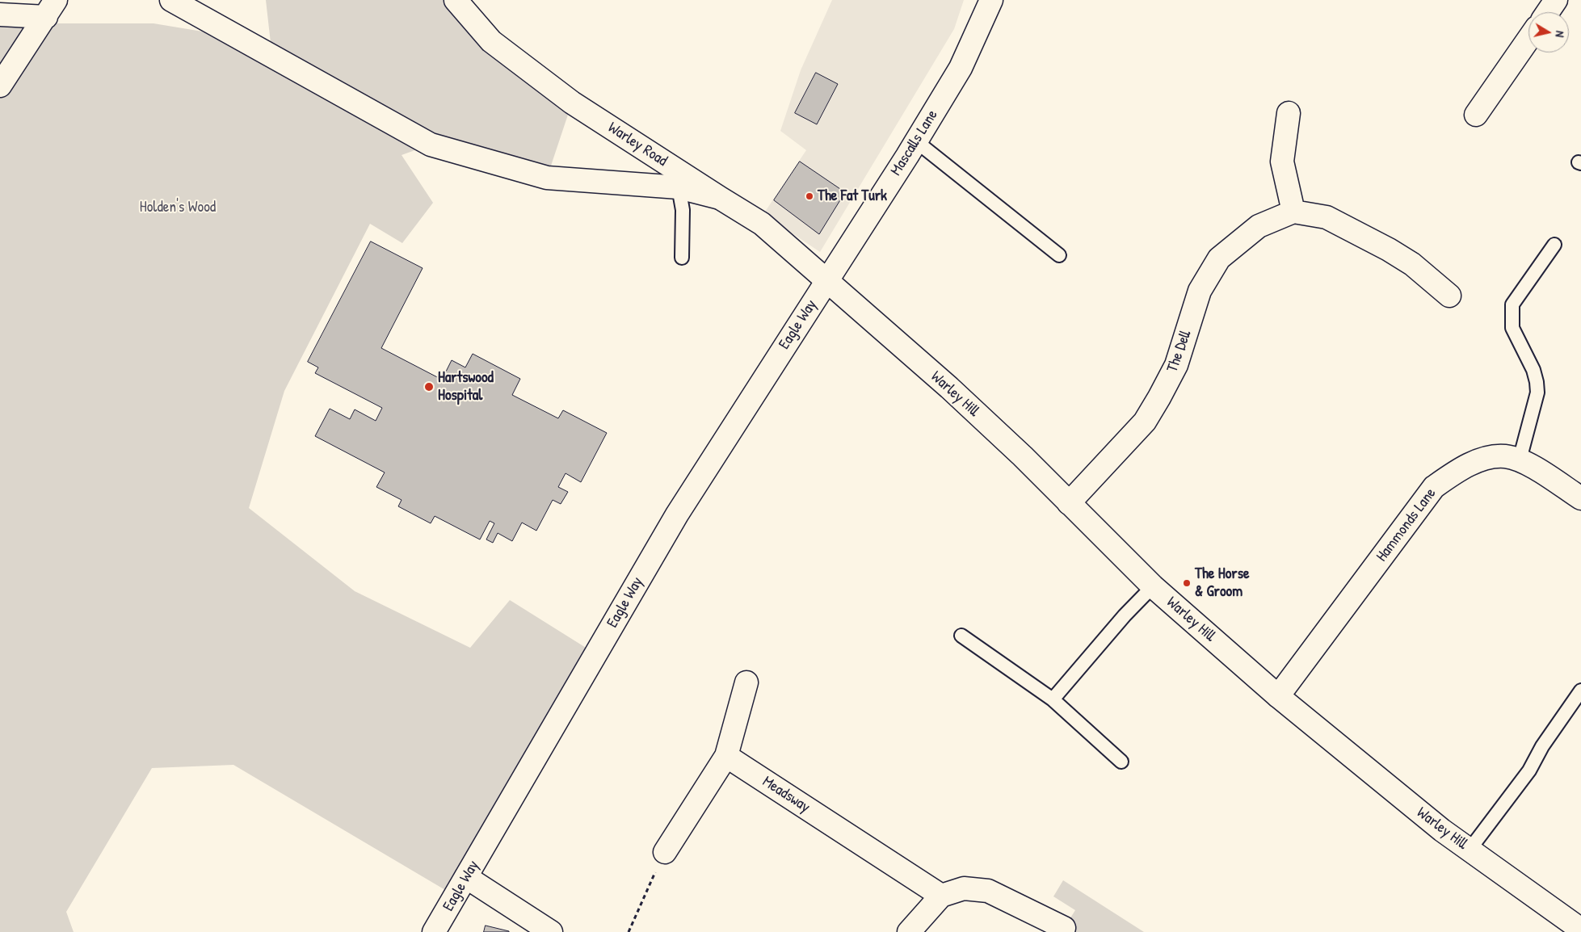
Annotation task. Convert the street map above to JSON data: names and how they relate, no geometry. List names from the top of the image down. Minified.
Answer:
{"streets":{"street":["Mascalls Lane","Warley Road","Eagle Way","The Dell","Warley Hill","Hammonds Lane","Meadsway"]},"crossings":[["Mascalls Lane","Warley Road"],["Mascalls Lane","Eagle Way"],["Mascalls Lane","Warley Hill"],["Warley Road","Eagle Way"],["Warley Road","Warley Hill"],["Eagle Way","Warley Hill"],["The Dell","Warley Hill"],["Warley Hill","Hammonds Lane"]],"parks":["Holden's Wood"],"places":["The Fat Turk","Hartswood Hospital","The Horse & Groom"],"north":"right"}
